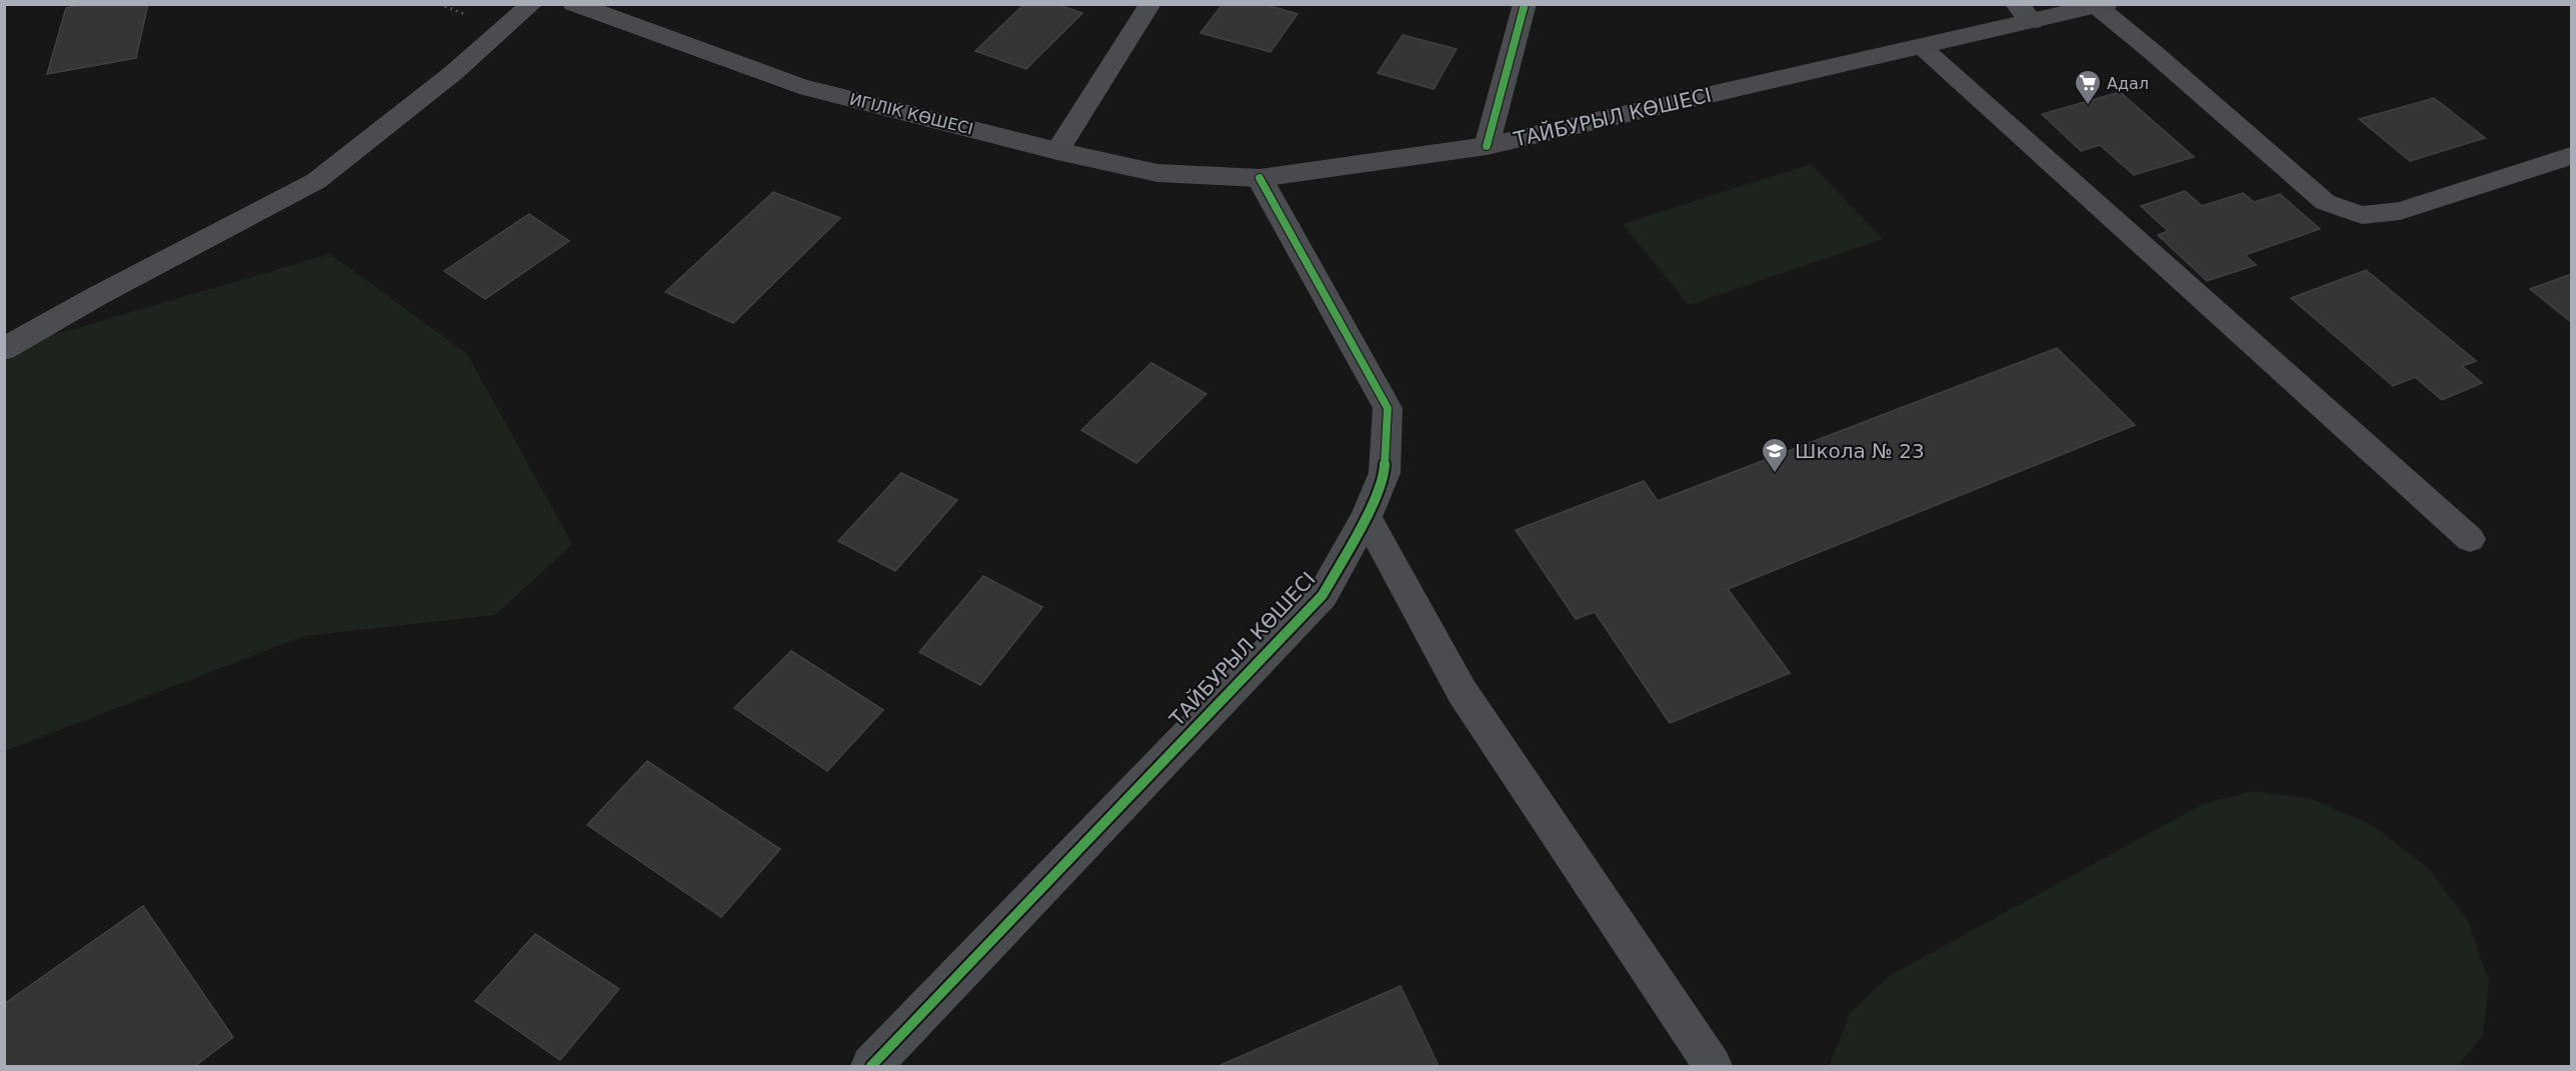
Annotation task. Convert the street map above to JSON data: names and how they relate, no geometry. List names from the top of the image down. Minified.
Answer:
{"streets":{"main road":["ИГІЛІК КӨШЕСІ","ТАЙБУРЫЛ КӨШЕСІ"]},"crossings":[["ИГІЛІК КӨШЕСІ","ТАЙБУРЫЛ КӨШЕСІ"]],"places":{"supermarket":["Адал"],"school or university":["Школа № 23"]}}
